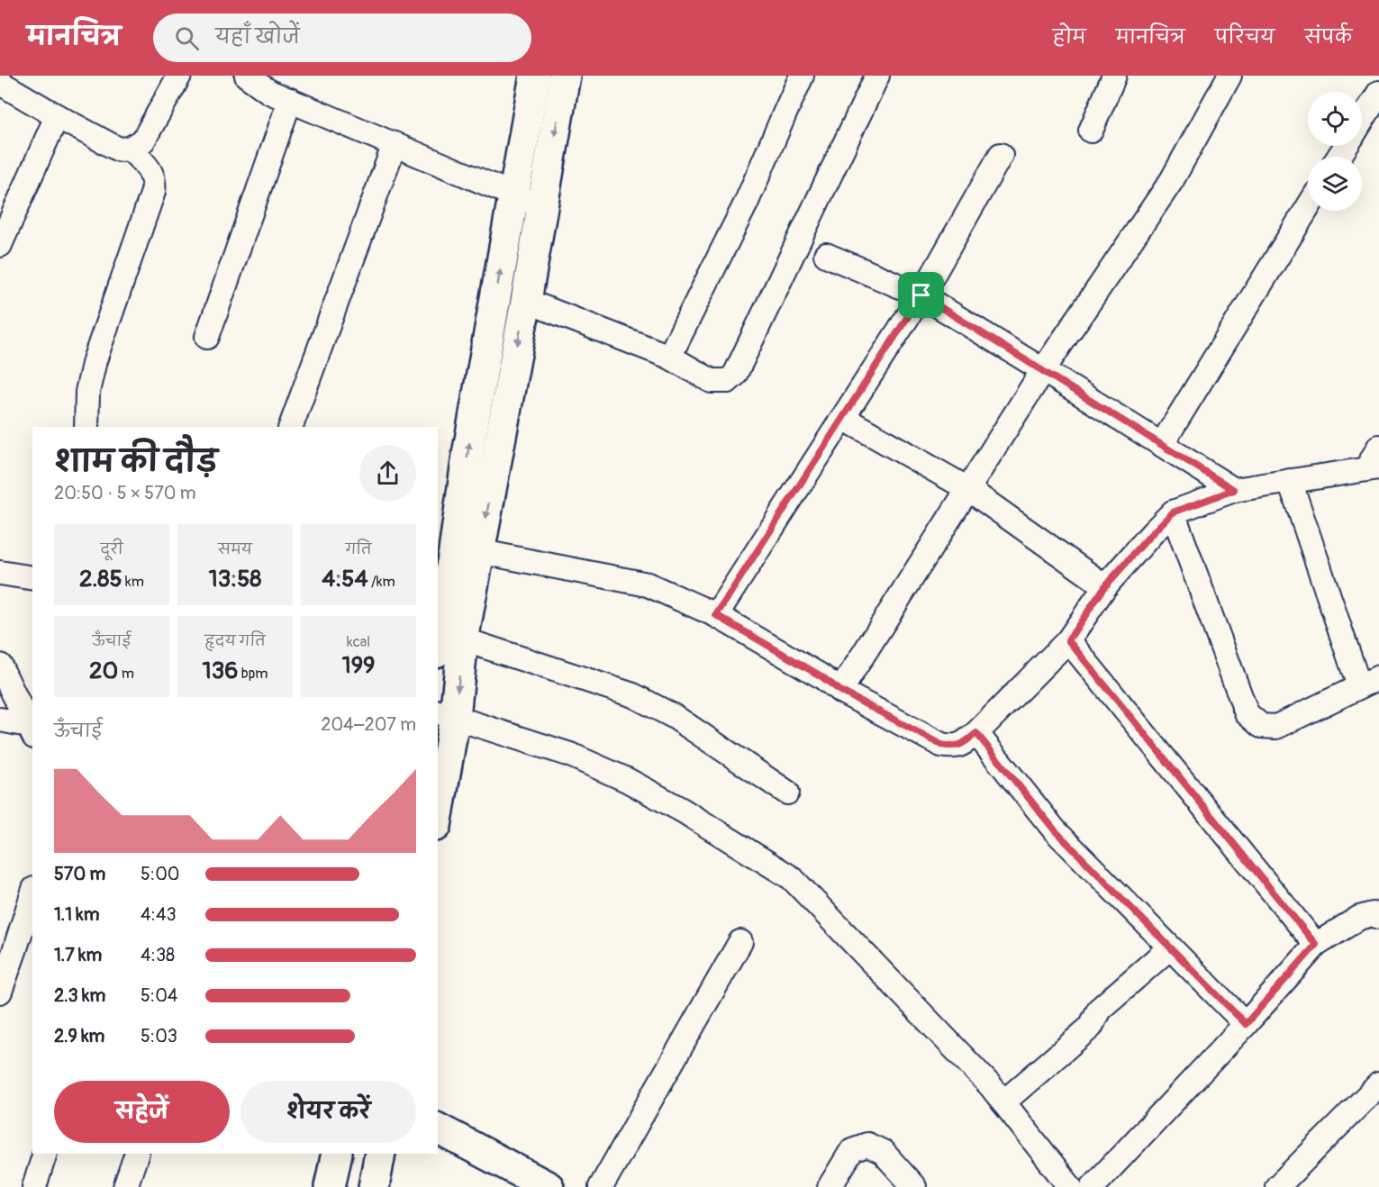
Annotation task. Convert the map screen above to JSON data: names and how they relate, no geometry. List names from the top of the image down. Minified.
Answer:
{"page":{"header":"मानचित्र","search":"यहाँ खोजें","nav":["होम","मानचित्र","परिचय","संपर्क"],"heading":["शाम की दौड़","20:50 · 5 × 570 m"],"stats":[["दूरी","2.85 km"],["समय","13:58"],["गति","4:54 /km"],["ऊँचाई","20 m"],["हृदय गति","136 bpm"],["kcal","199"]],"chart":["ऊँचाई","204–207 m"],"list":[{"name":"570 m","note":"5:00"},{"name":"1.1 km","note":"4:43"},{"name":"1.7 km","note":"4:38"},{"name":"2.3 km","note":"5:04"},{"name":"2.9 km","note":"5:03"}],"buttons":["सहेजें","शेयर करें"]}}
